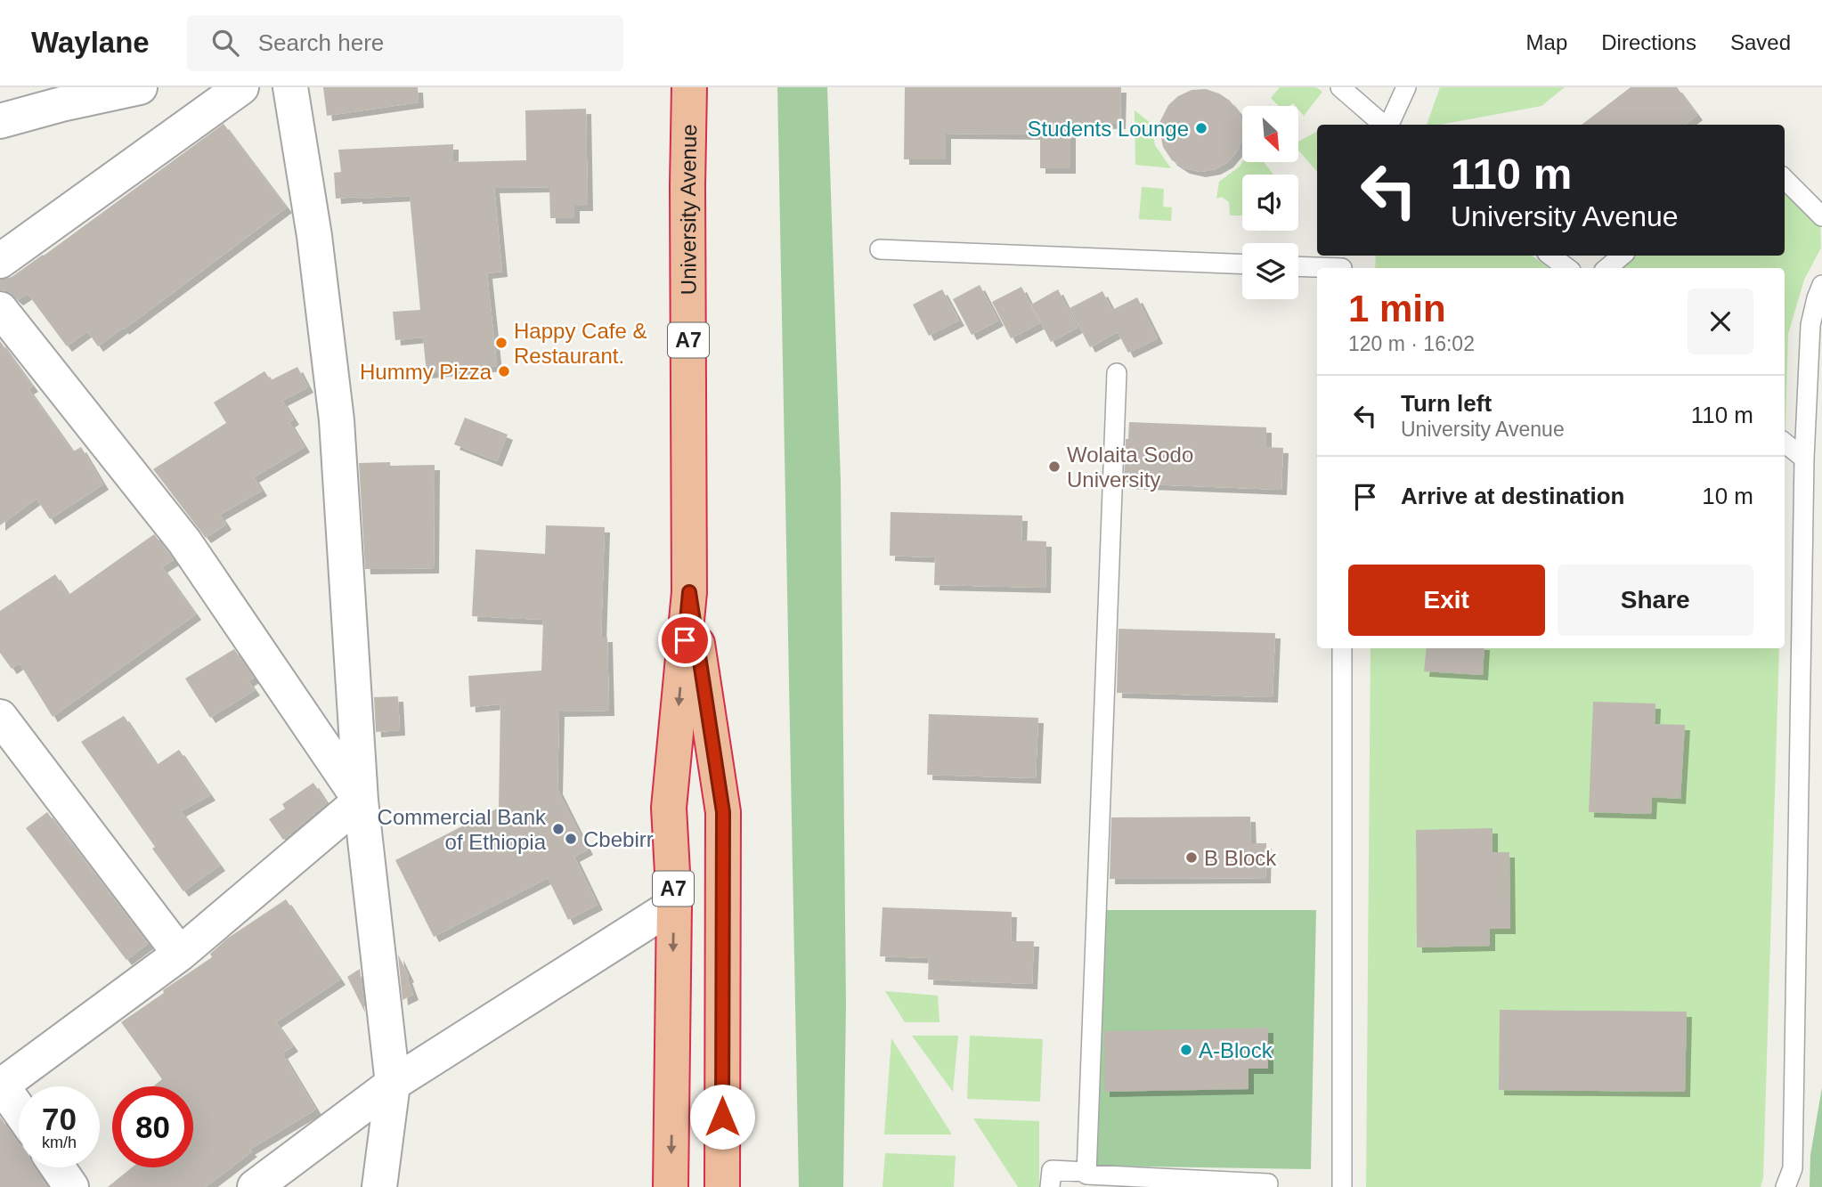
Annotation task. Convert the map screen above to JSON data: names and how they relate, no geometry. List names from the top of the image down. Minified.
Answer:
{"streets":{"highway":["University Avenue","A7"]},"places":["Students Lounge","Happy Cafe & Restaurant.","Hummy Pizza","Wolaita Sodo University","Commercial Bank of Ethiopia","Cbebirr","B Block","A-Block"],"north":"bottom right","page":{"header":"Waylane","search":"Search here","nav":["Map","Directions","Saved"],"turn":["110 m","University Avenue"],"heading":["1 min","120 m · 16:02"],"list":[{"name":"Turn left","note":"University Avenue","value":"110 m"},{"name":"Arrive at destination","value":"10 m"}],"buttons":["Exit","Share"],"speed":"70 km/h","limit":"80"}}
